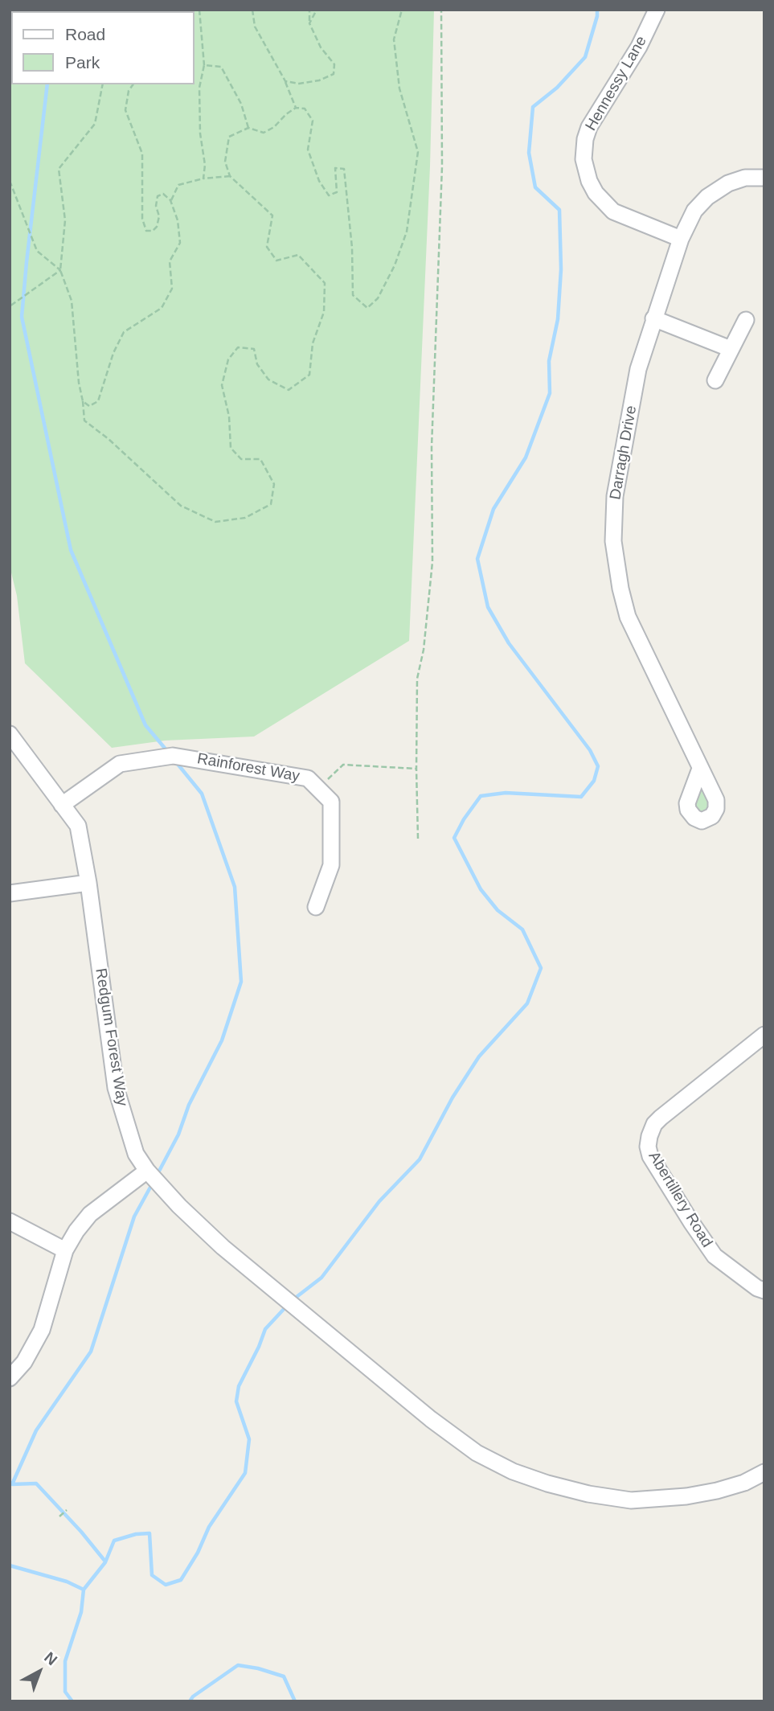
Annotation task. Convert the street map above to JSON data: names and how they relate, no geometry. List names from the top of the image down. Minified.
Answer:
{"streets":{"street":["Hennessy Lane","Darragh Drive","Rainforest Way","Redgum Forest Way","Abertillery Road"]},"crossings":[["Hennessy Lane","Darragh Drive"],["Rainforest Way","Redgum Forest Way"]],"legend":["Road","Park"],"north":"top right"}
